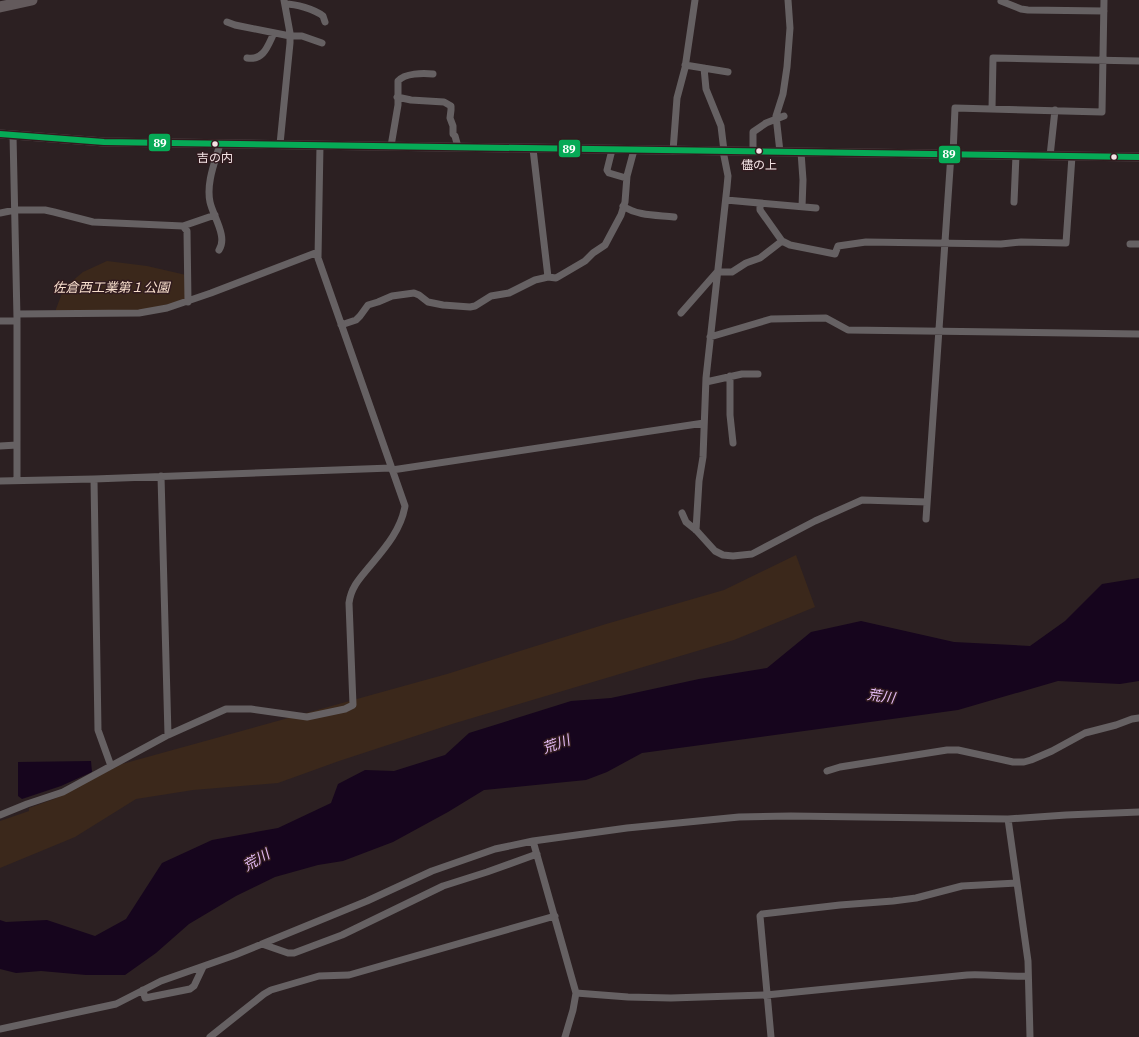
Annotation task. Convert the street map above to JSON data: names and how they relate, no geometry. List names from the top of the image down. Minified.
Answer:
{"water":["荒川"],"parks":["佐倉西工業第１公園"],"places":["吉の内","儘の上"],"lines":["transit line 89"]}
